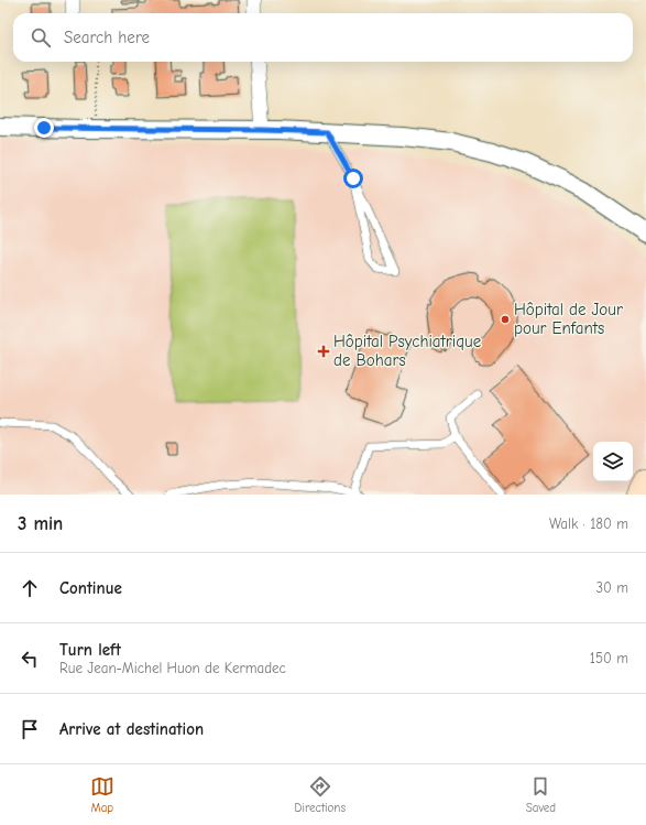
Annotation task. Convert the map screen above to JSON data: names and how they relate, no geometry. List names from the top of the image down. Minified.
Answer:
{"places":{"other":["Hôpital de Jour pour Enfants"],"health":["Hôpital Psychiatrique de Bohars"]},"page":{"search":"Search here","heading":["3 min","Walk · 180 m"],"list":[["Continue","30 m"],["Turn left","Rue Jean-Michel Huon de Kermadec","150 m"],"Arrive at destination"],"nav":["Map","Directions","Saved"]}}
